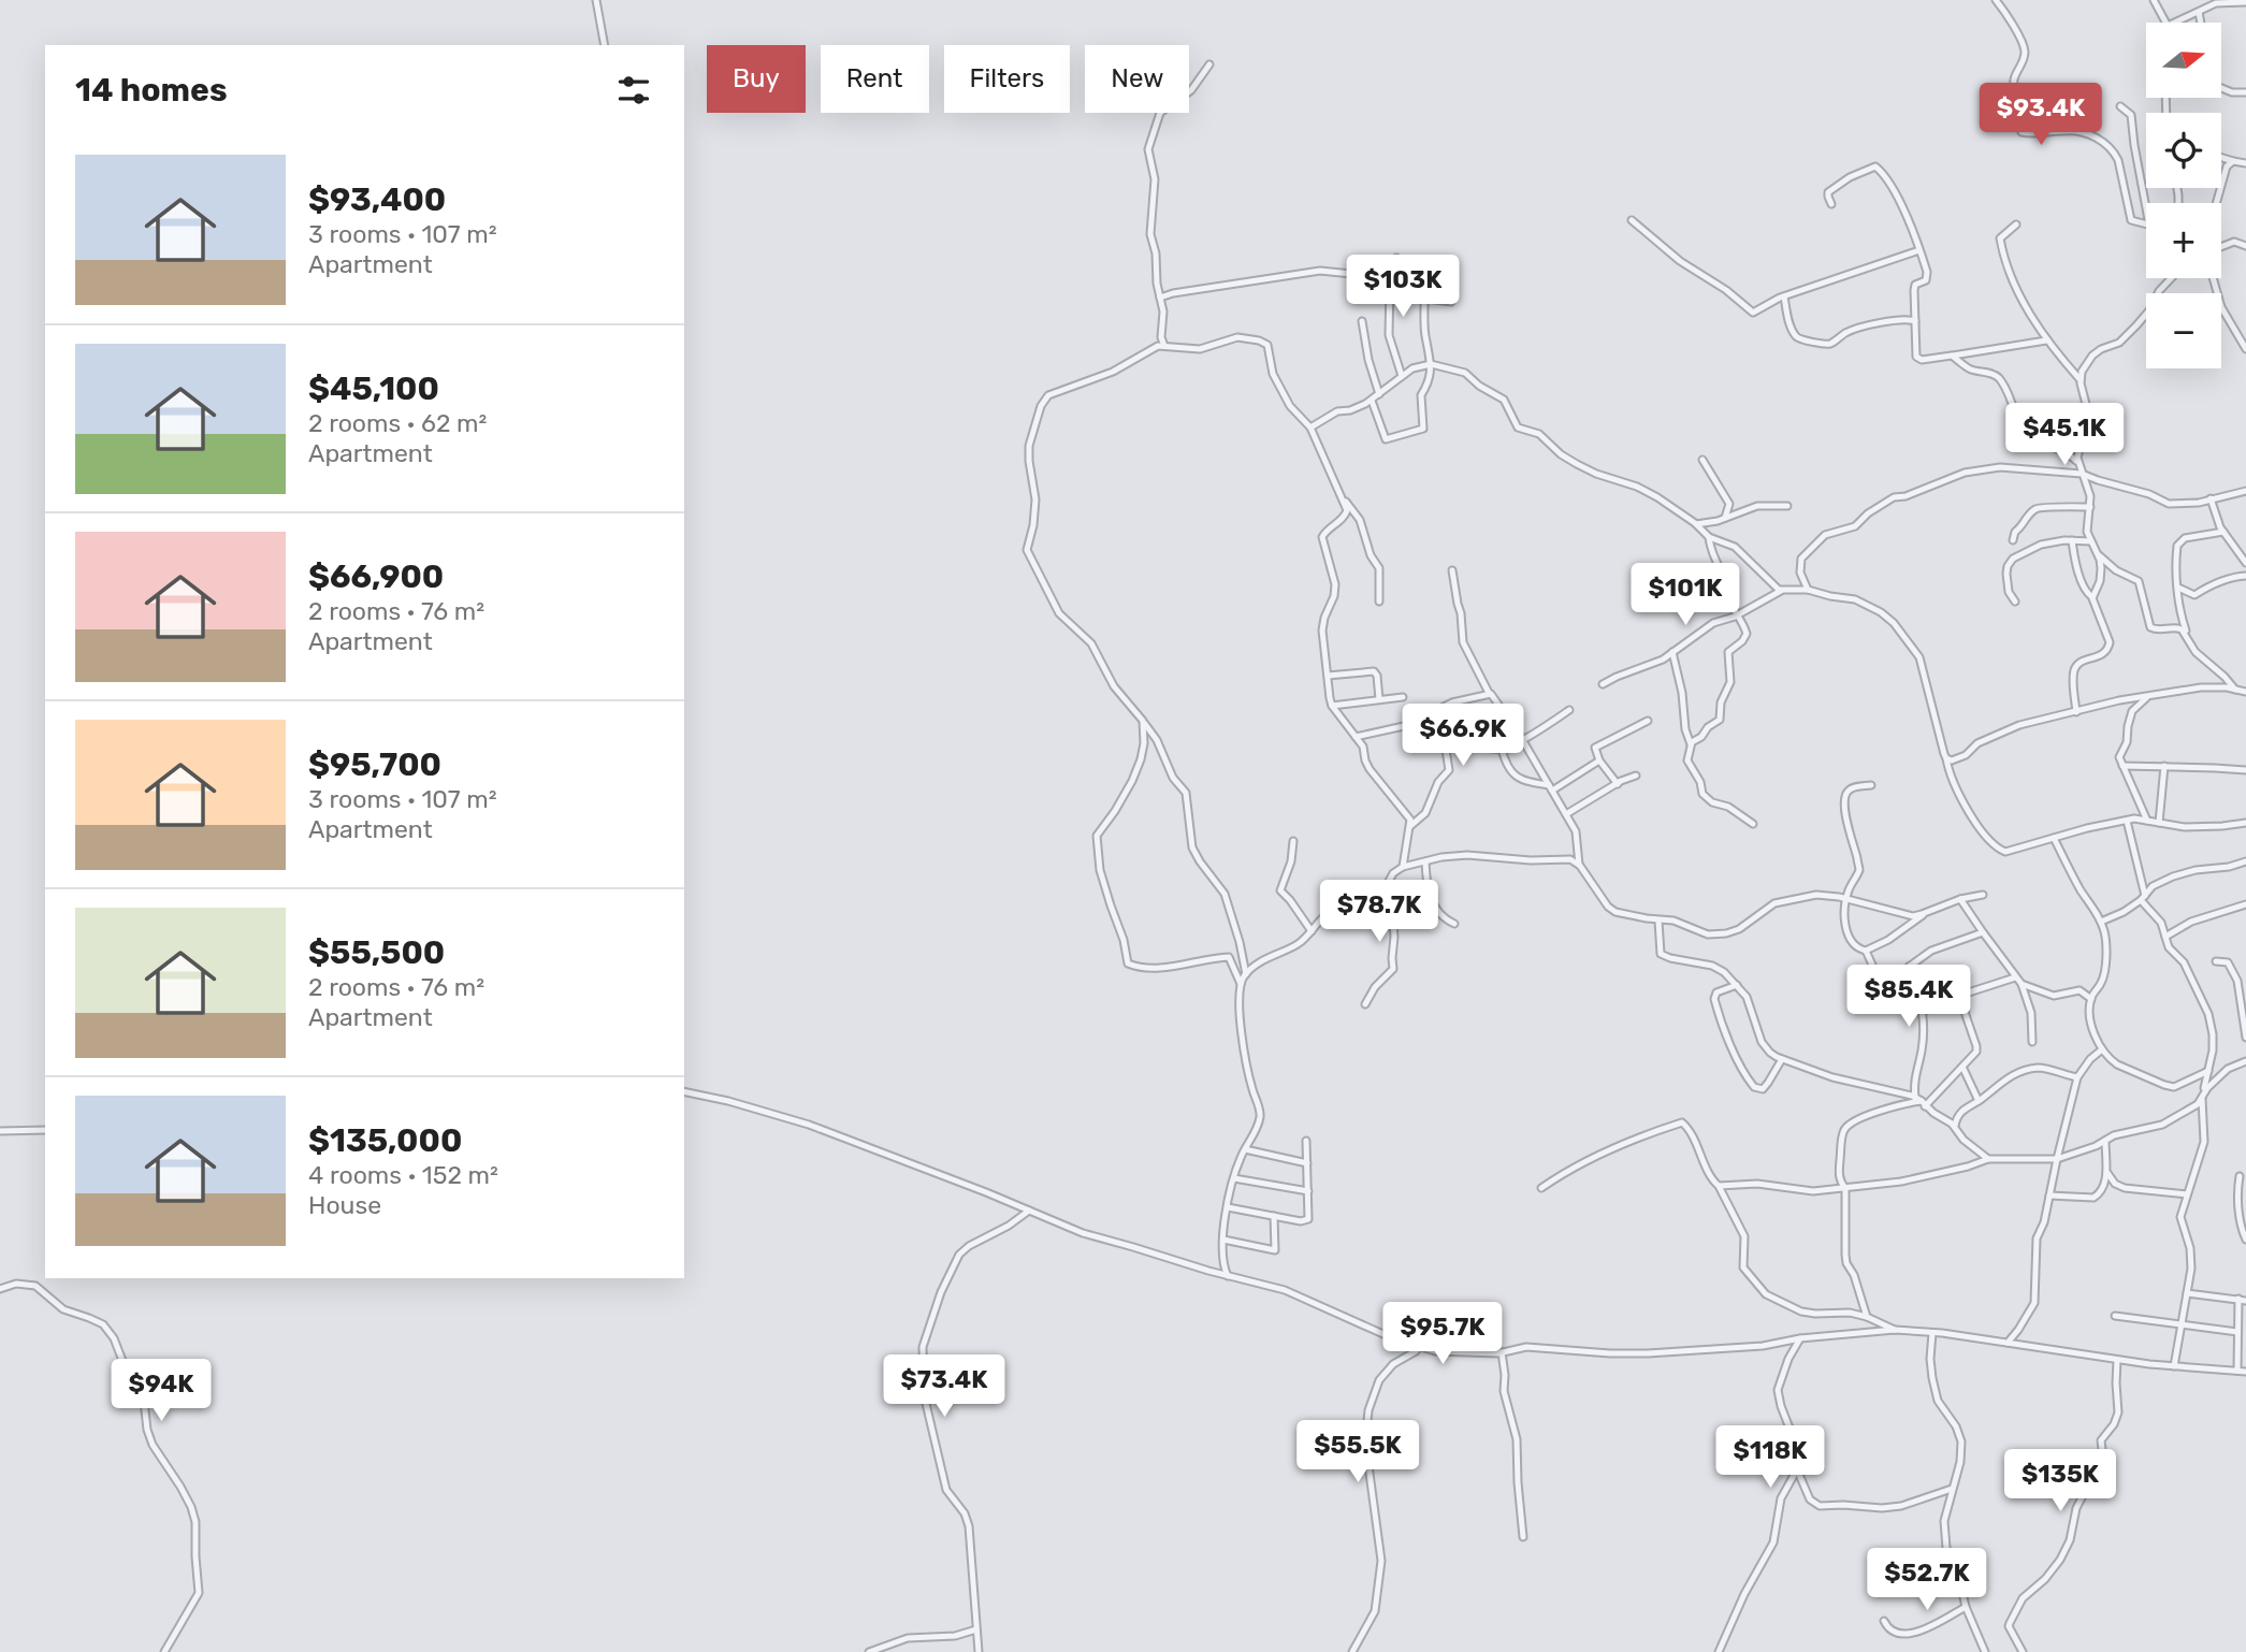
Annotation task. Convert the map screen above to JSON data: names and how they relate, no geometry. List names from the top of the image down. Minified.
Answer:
{"north":"right","page":{"map_buttons":["+","−"],"chip":["Buy","Rent","Filters","New"],"heading":"14 homes","price":["$93.4K","$103K","$45.1K","$101K","$66.9K","$78.7K","$85.4K","$95.7K","$73.4K","$94K","$55.5K","$118K","$135K","$52.7K"],"list":[{"name":"$93,400","note":"3 rooms · 107 m² · Apartment"},{"name":"$45,100","note":"2 rooms · 62 m² · Apartment"},{"name":"$66,900","note":"2 rooms · 76 m² · Apartment"},{"name":"$95,700","note":"3 rooms · 107 m² · Apartment"},{"name":"$55,500","note":"2 rooms · 76 m² · Apartment"},{"name":"$135,000","note":"4 rooms · 152 m² · House"}]}}
